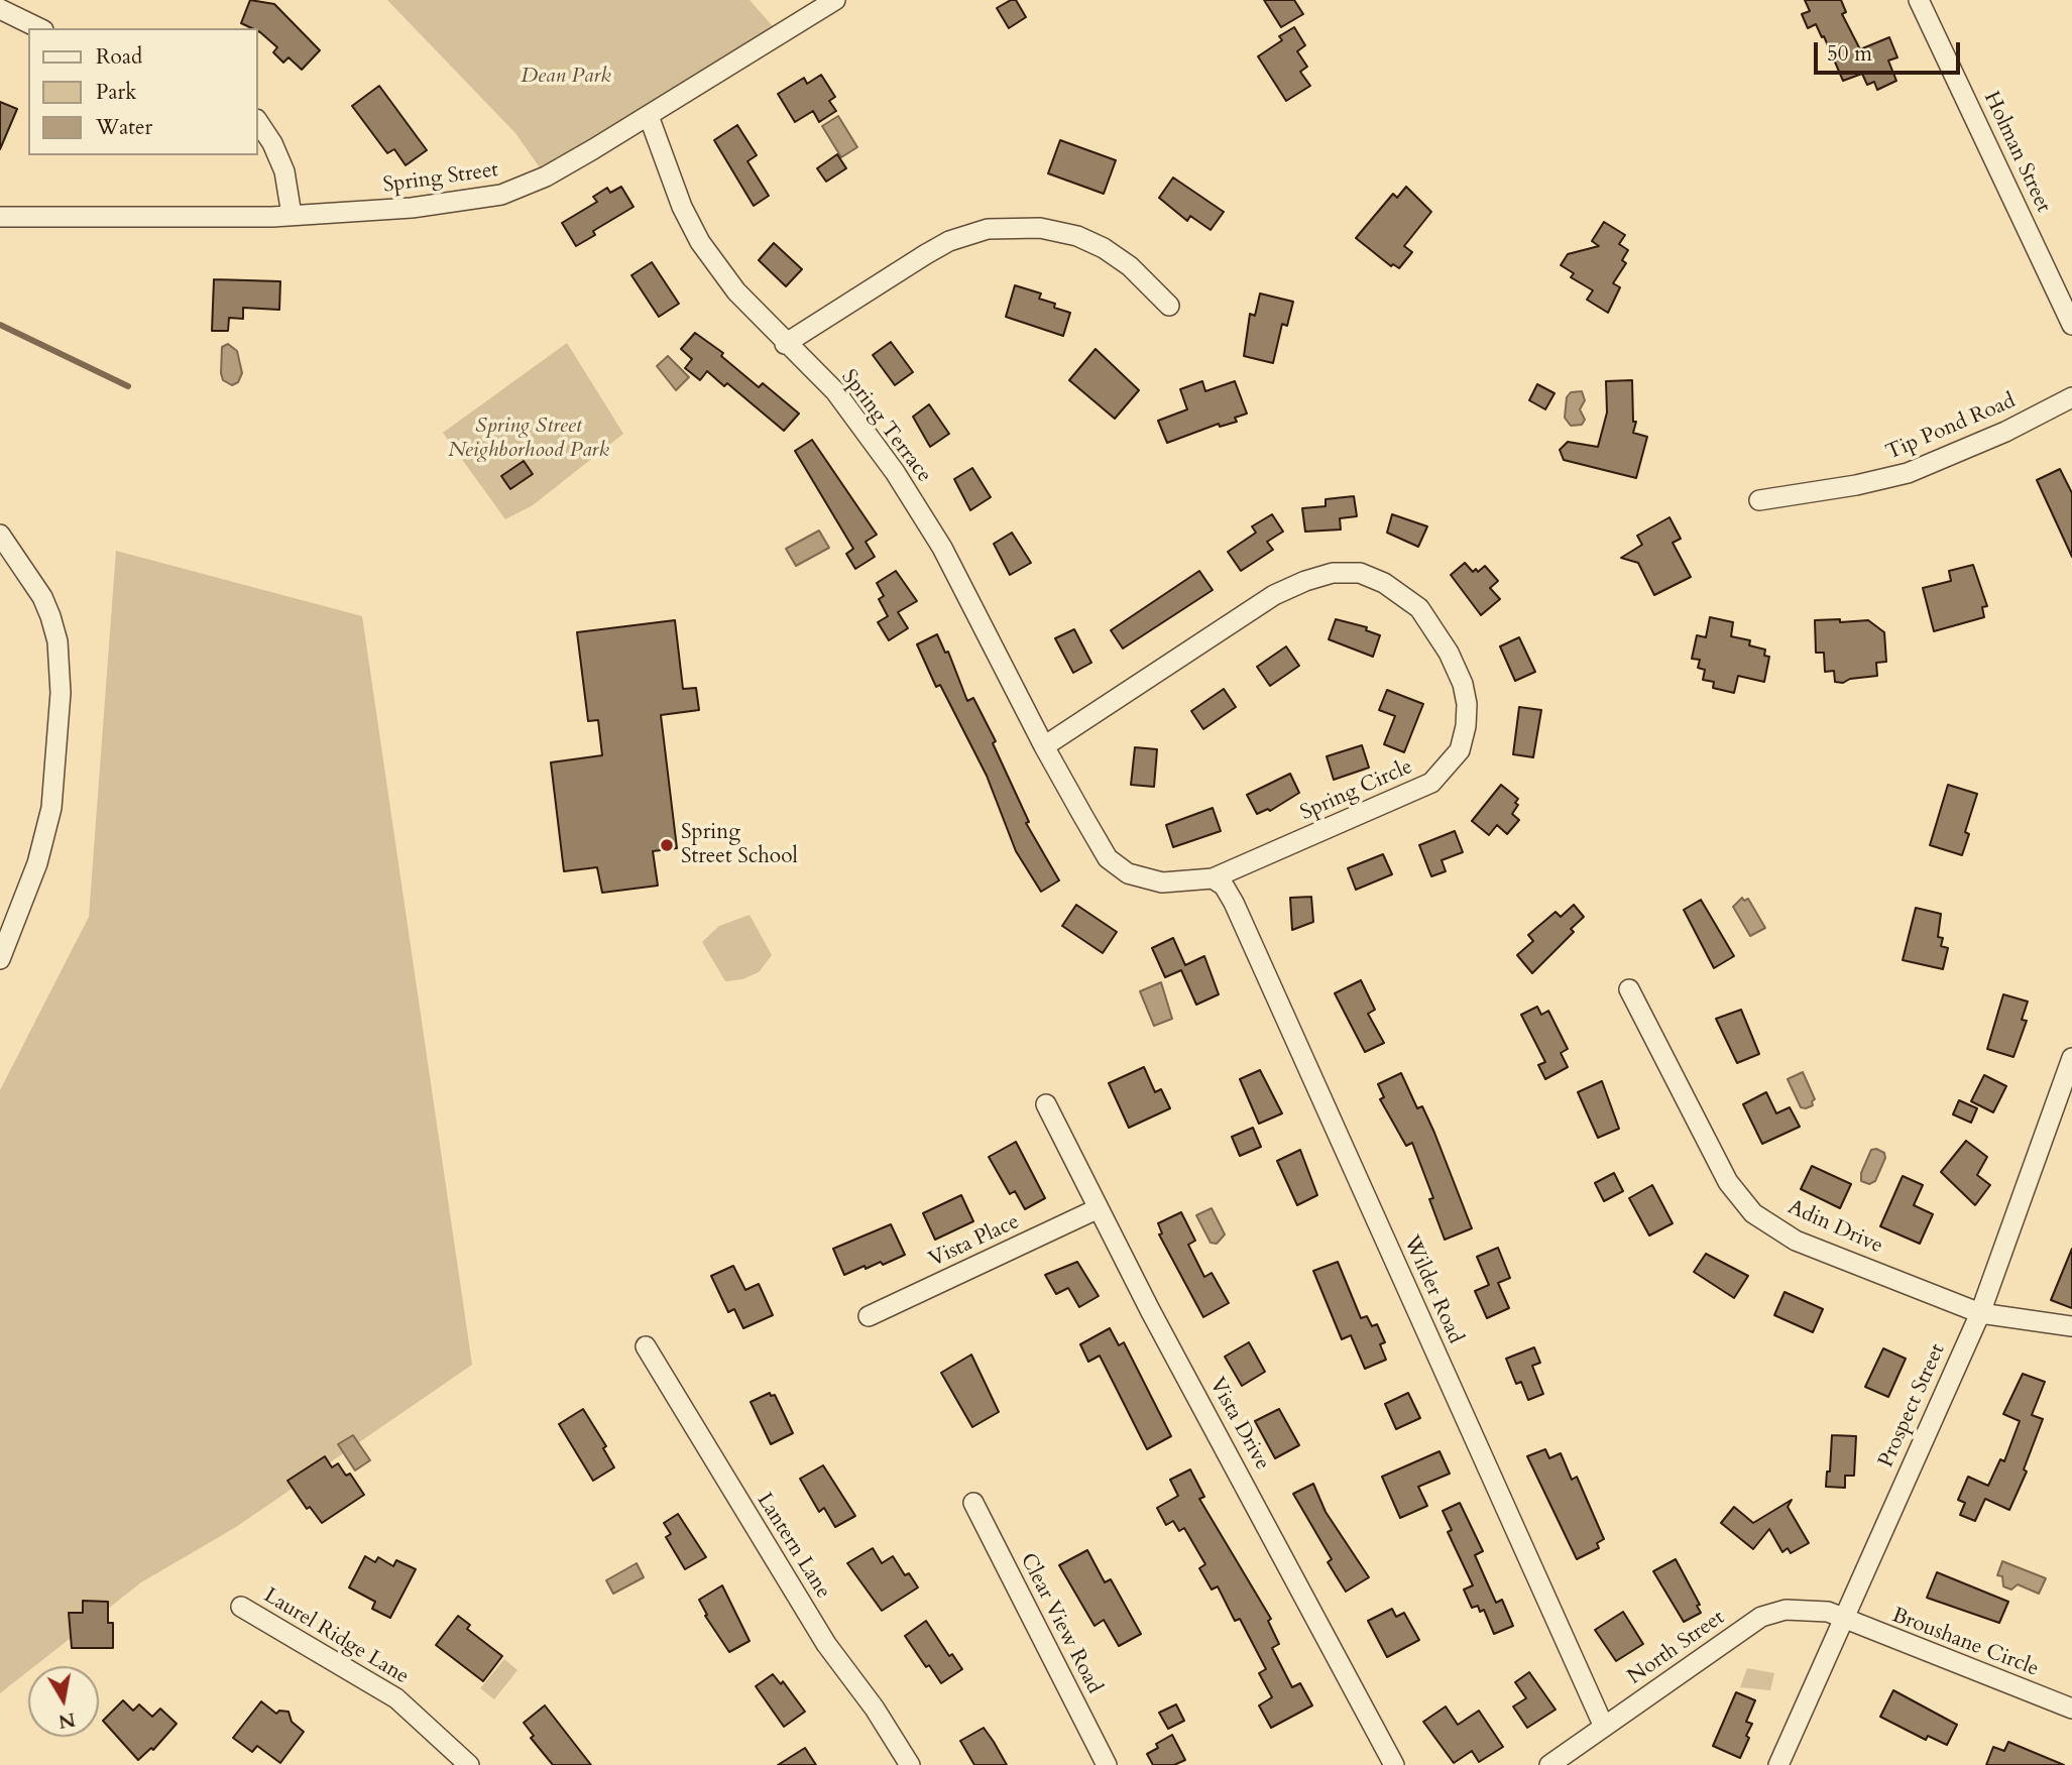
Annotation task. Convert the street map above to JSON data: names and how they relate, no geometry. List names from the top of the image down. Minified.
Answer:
{"streets":{"street":["Holman Street","Spring Street","Spring Terrace","Tip Pond Road","Spring Circle","Adin Drive","Vista Place","Wilder Road","Prospect Street","Vista Drive","Lantern Lane","Clear View Road","Laurel Ridge Lane","Broushane Circle","North Street"]},"crossings":[["Spring Street","Spring Terrace"],["Spring Terrace","Spring Circle"],["Spring Circle","Wilder Road"],["Adin Drive","Prospect Street"],["Vista Place","Vista Drive"],["Wilder Road","North Street"],["Prospect Street","Broushane Circle"],["Prospect Street","North Street"],["Broushane Circle","North Street"]],"parks":["Dean Park","Spring Street Neighborhood Park"],"places":["Spring Street School"],"legend":["Road","Park","Water"],"scale_bar":"50 m","north":"bottom"}
